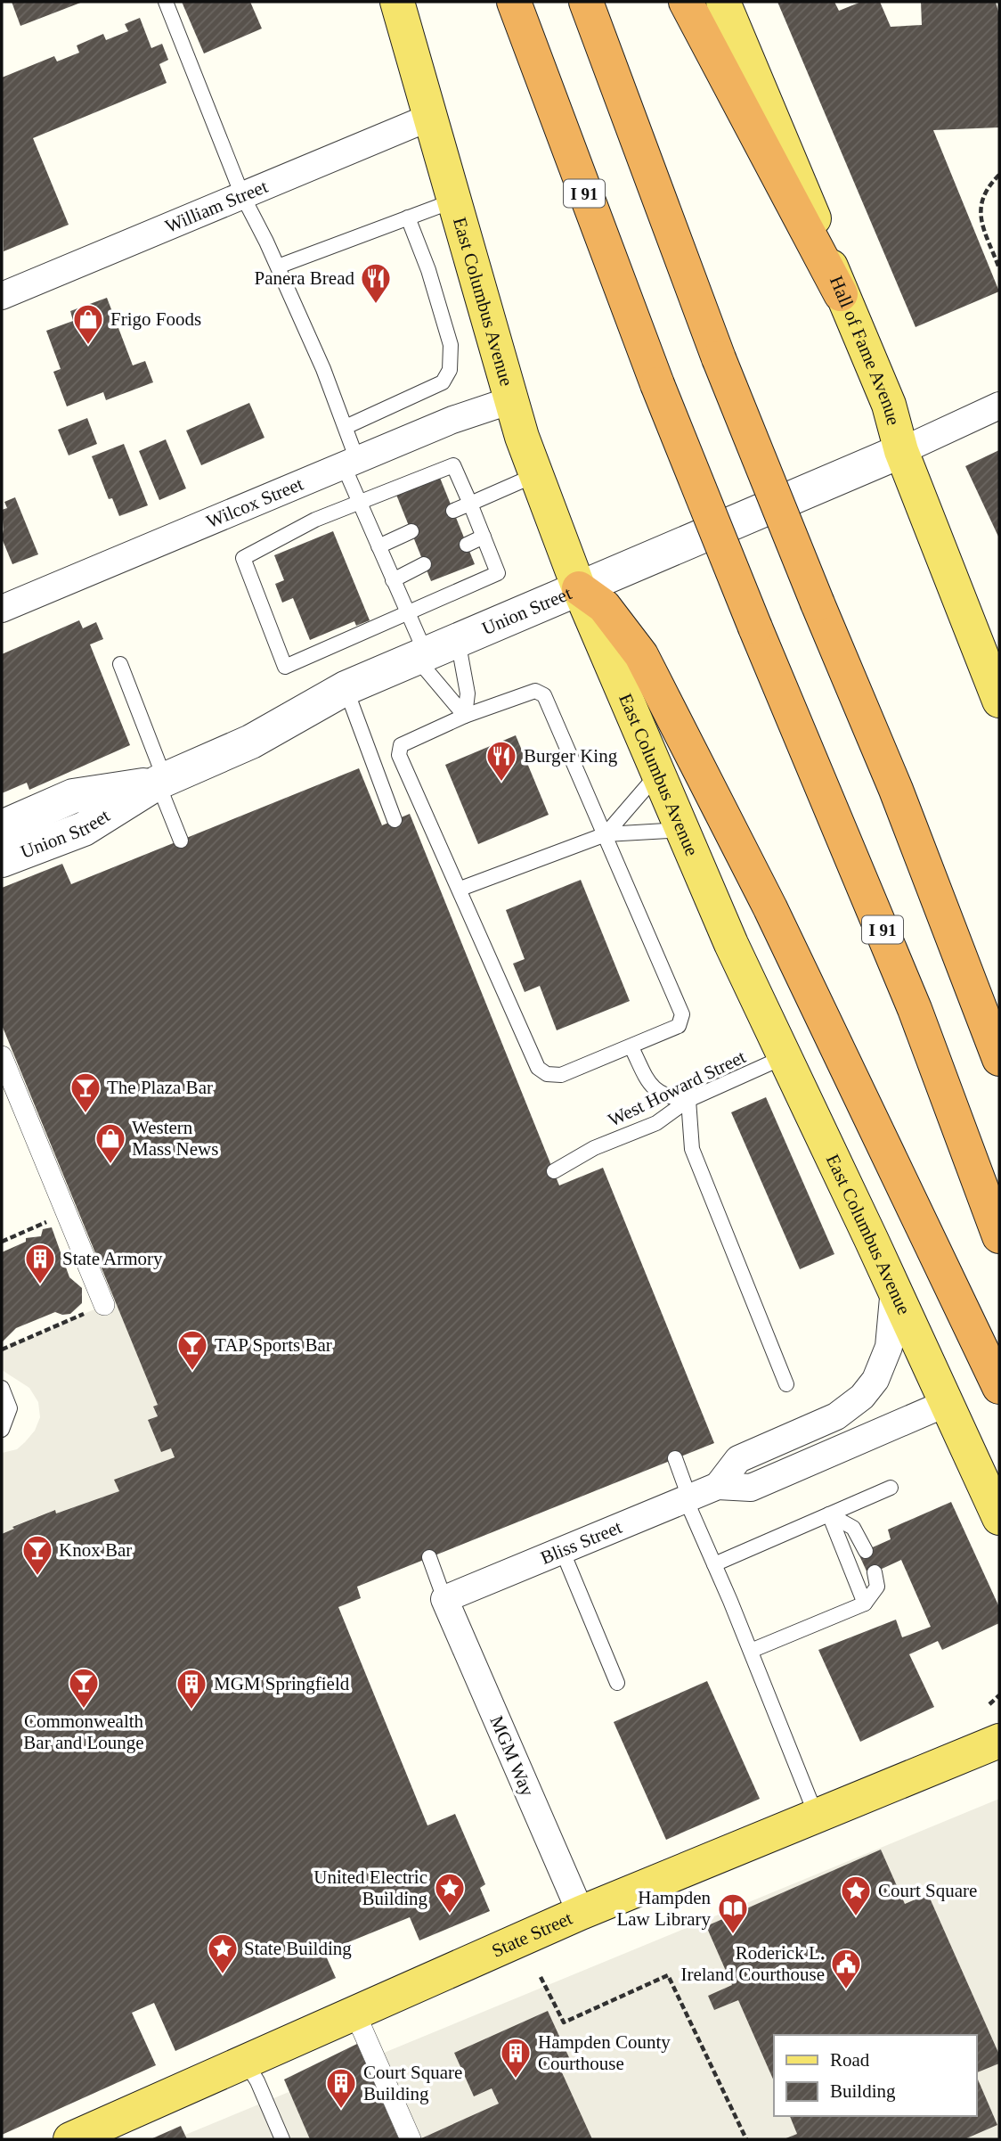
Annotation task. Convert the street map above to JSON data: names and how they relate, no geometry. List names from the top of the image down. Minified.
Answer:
{"streets":{"highway":["I 91"],"main road":["East Columbus Avenue","Hall of Fame Avenue","State Street"],"street":["William Street","Wilcox Street","Union Street","Bliss Street","MGM Way"],"lane":["West Howard Street"]},"crossings":[["William Street","East Columbus Avenue"],["East Columbus Avenue","Wilcox Street"],["East Columbus Avenue","Union Street"],["East Columbus Avenue","West Howard Street"],["East Columbus Avenue","Bliss Street"],["Hall of Fame Avenue","Union Street"],["Bliss Street","MGM Way"],["MGM Way","State Street"]],"places":{"restaurant":["Panera Bread","Burger King"],"shop":["Frigo Foods","Western Mass News"],"bar":["The Plaza Bar","TAP Sports Bar","Knox Bar","Commonwealth Bar and Lounge"],"building":["State Armory","MGM Springfield","Hampden County Courthouse","Court Square Building"],"place":["United Electric Building","Court Square","State Building"],"library":["Hampden Law Library"],"public building":["Roderick L. Ireland Courthouse"]},"legend":["Road","Building"]}
